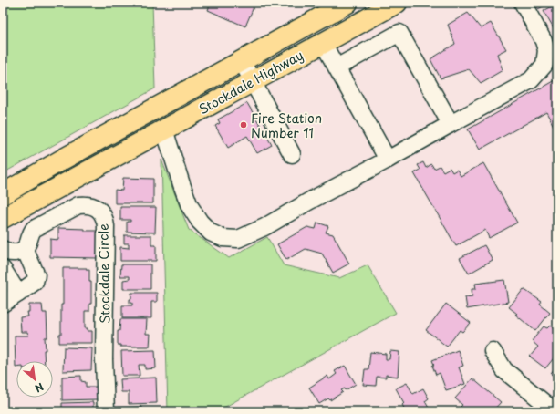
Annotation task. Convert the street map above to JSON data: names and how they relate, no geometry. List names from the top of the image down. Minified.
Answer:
{"streets":{"main road":["Stockdale Highway"],"street":["Stockdale Circle"]},"places":["Fire Station Number 11"],"north":"bottom right"}
